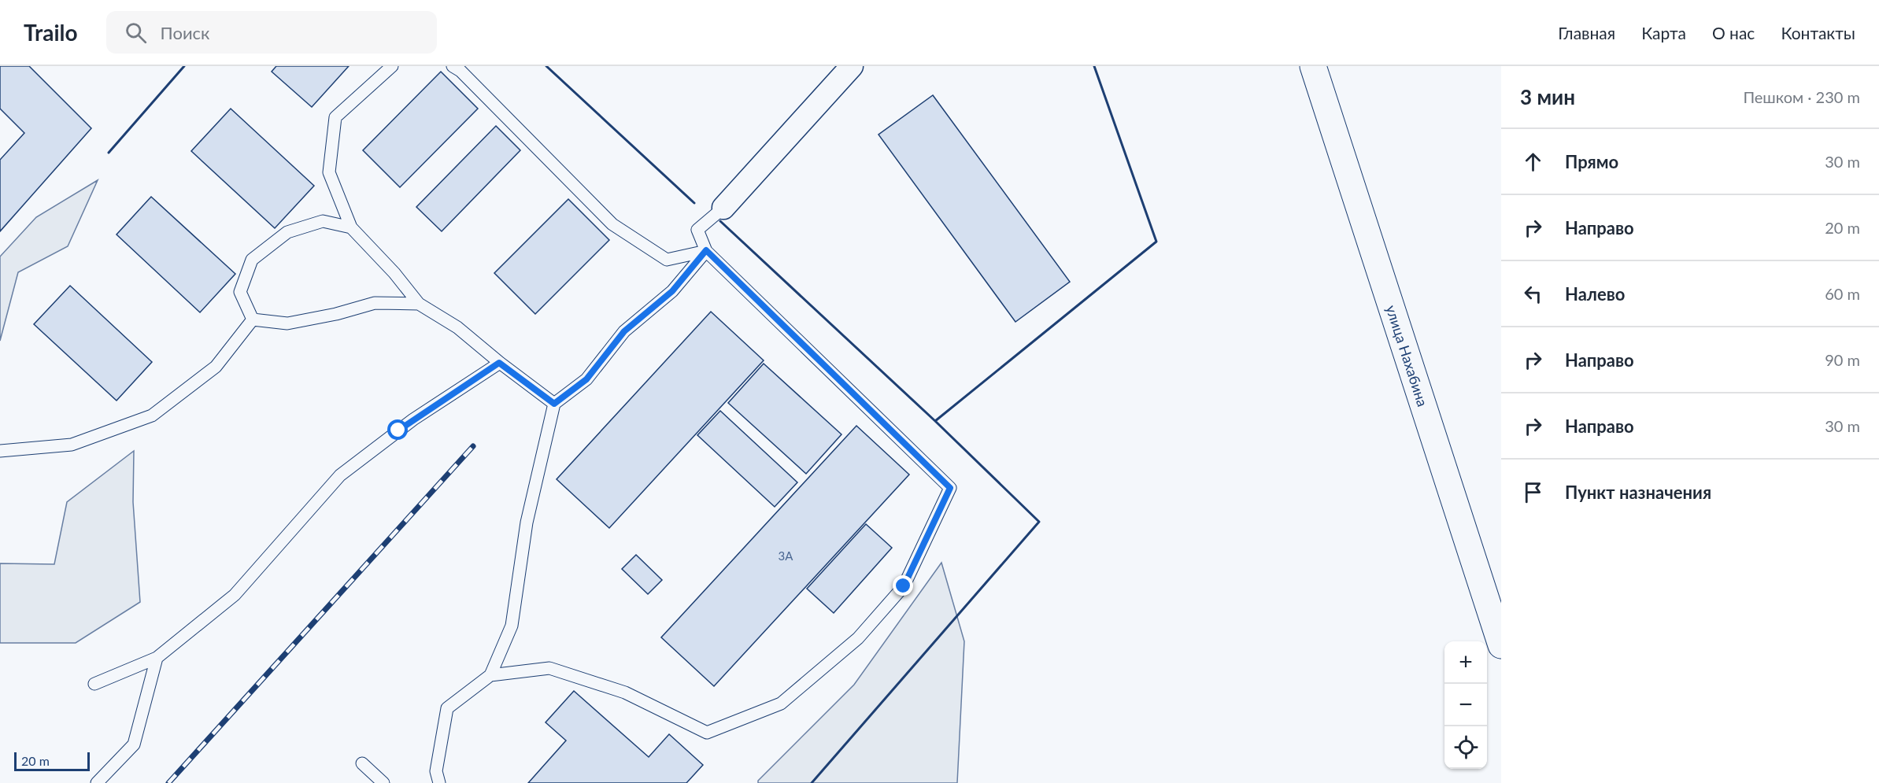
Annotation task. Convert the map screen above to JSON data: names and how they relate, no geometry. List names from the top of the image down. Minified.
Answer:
{"streets":{"main road":["улица Нахабина"]},"house_numbers":["3А"],"scale_bar":"20 m","page":{"header":"Trailo","search":"Поиск","nav":["Главная","Карта","О нас","Контакты"],"heading":["3 мин","Пешком · 230 m"],"list":[["Прямо","30 m"],["Направо","20 m"],["Налево","60 m"],["Направо","90 m"],["Направо","30 m"],"Пункт назначения"],"map_buttons":["+","−"],"scale":"20 m"}}
